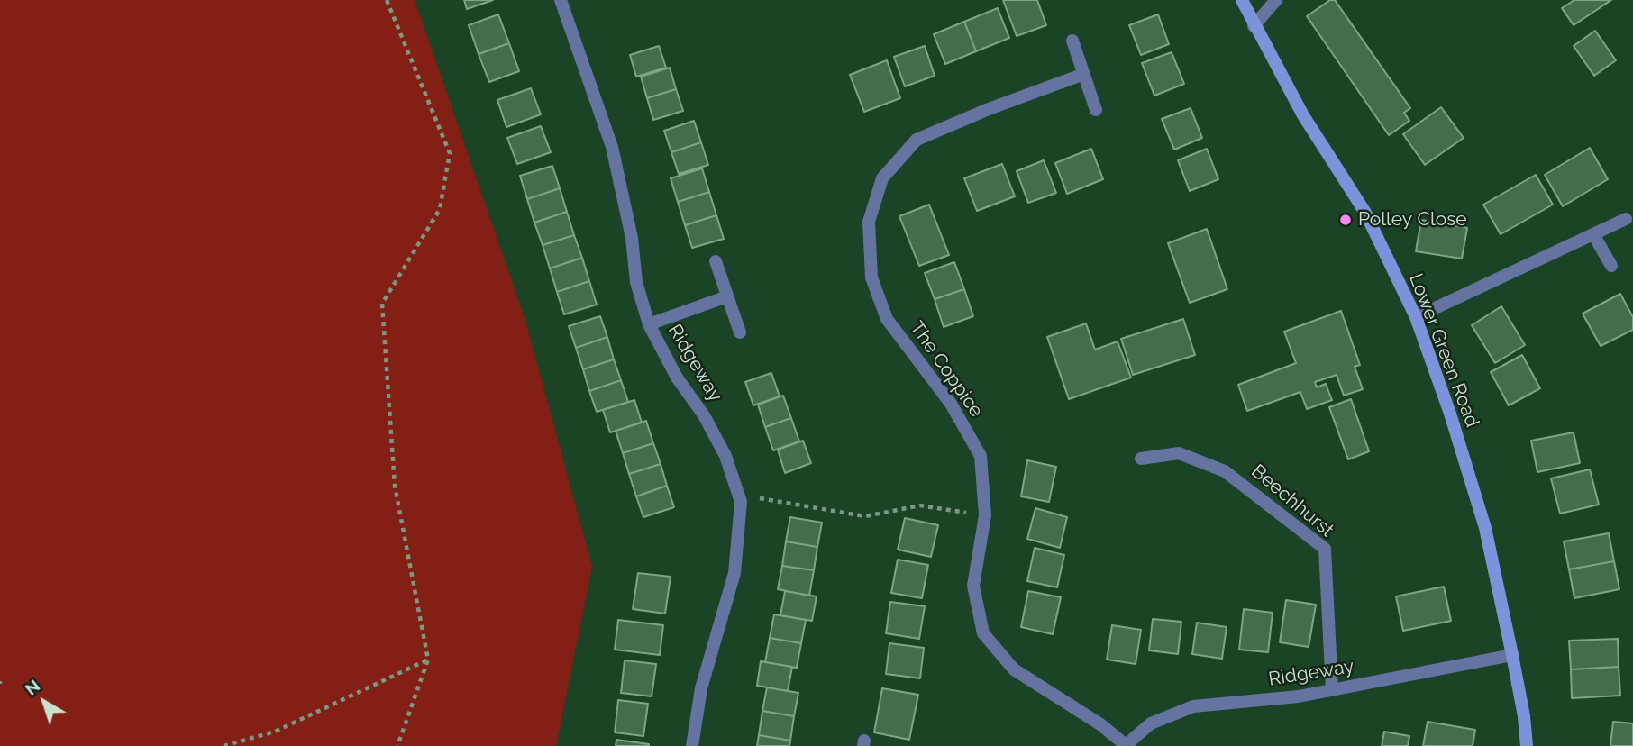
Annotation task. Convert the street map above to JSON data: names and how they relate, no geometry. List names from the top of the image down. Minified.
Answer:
{"streets":{"street":["Lower Green Road","Ridgeway","The Coppice","Beechhurst"]},"crossings":[["Lower Green Road","Ridgeway"],["Ridgeway","The Coppice"],["Ridgeway","Beechhurst"]],"places":["Polley Close"],"north":"top left"}
